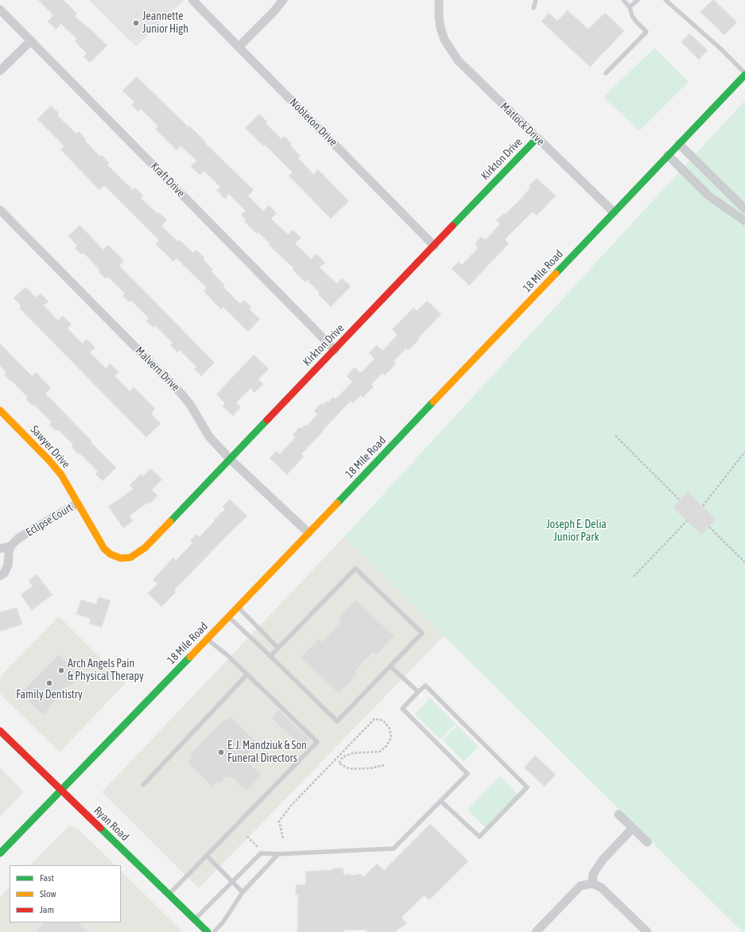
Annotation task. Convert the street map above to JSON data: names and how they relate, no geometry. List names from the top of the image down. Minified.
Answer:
{"streets":{"main road":["Kirkton Drive","18 Mile Road","Sawyer Drive","Eclipse Court","Ryan Road"],"street":["Nobleton Drive","Matlock Drive","Kraft Drive","Malvern Drive"]},"crossings":[["Nobleton Drive","Kirkton Drive"],["Matlock Drive","Kirkton Drive"],["Matlock Drive","18 Mile Road"],["Kirkton Drive","Kraft Drive"],["Kirkton Drive","Malvern Drive"],["Kirkton Drive","Eclipse Court"],["18 Mile Road","Malvern Drive"],["18 Mile Road","Ryan Road"],["Sawyer Drive","Eclipse Court"]],"parks":["Joseph E. Delia Junior Park"],"places":["Jeannette Junior High","Arch Angels Pain & Physical Therapy","Family Dentistry","E. J. Mandziuk & Son Funeral Directors"],"legend":["Fast","Slow","Jam"]}
